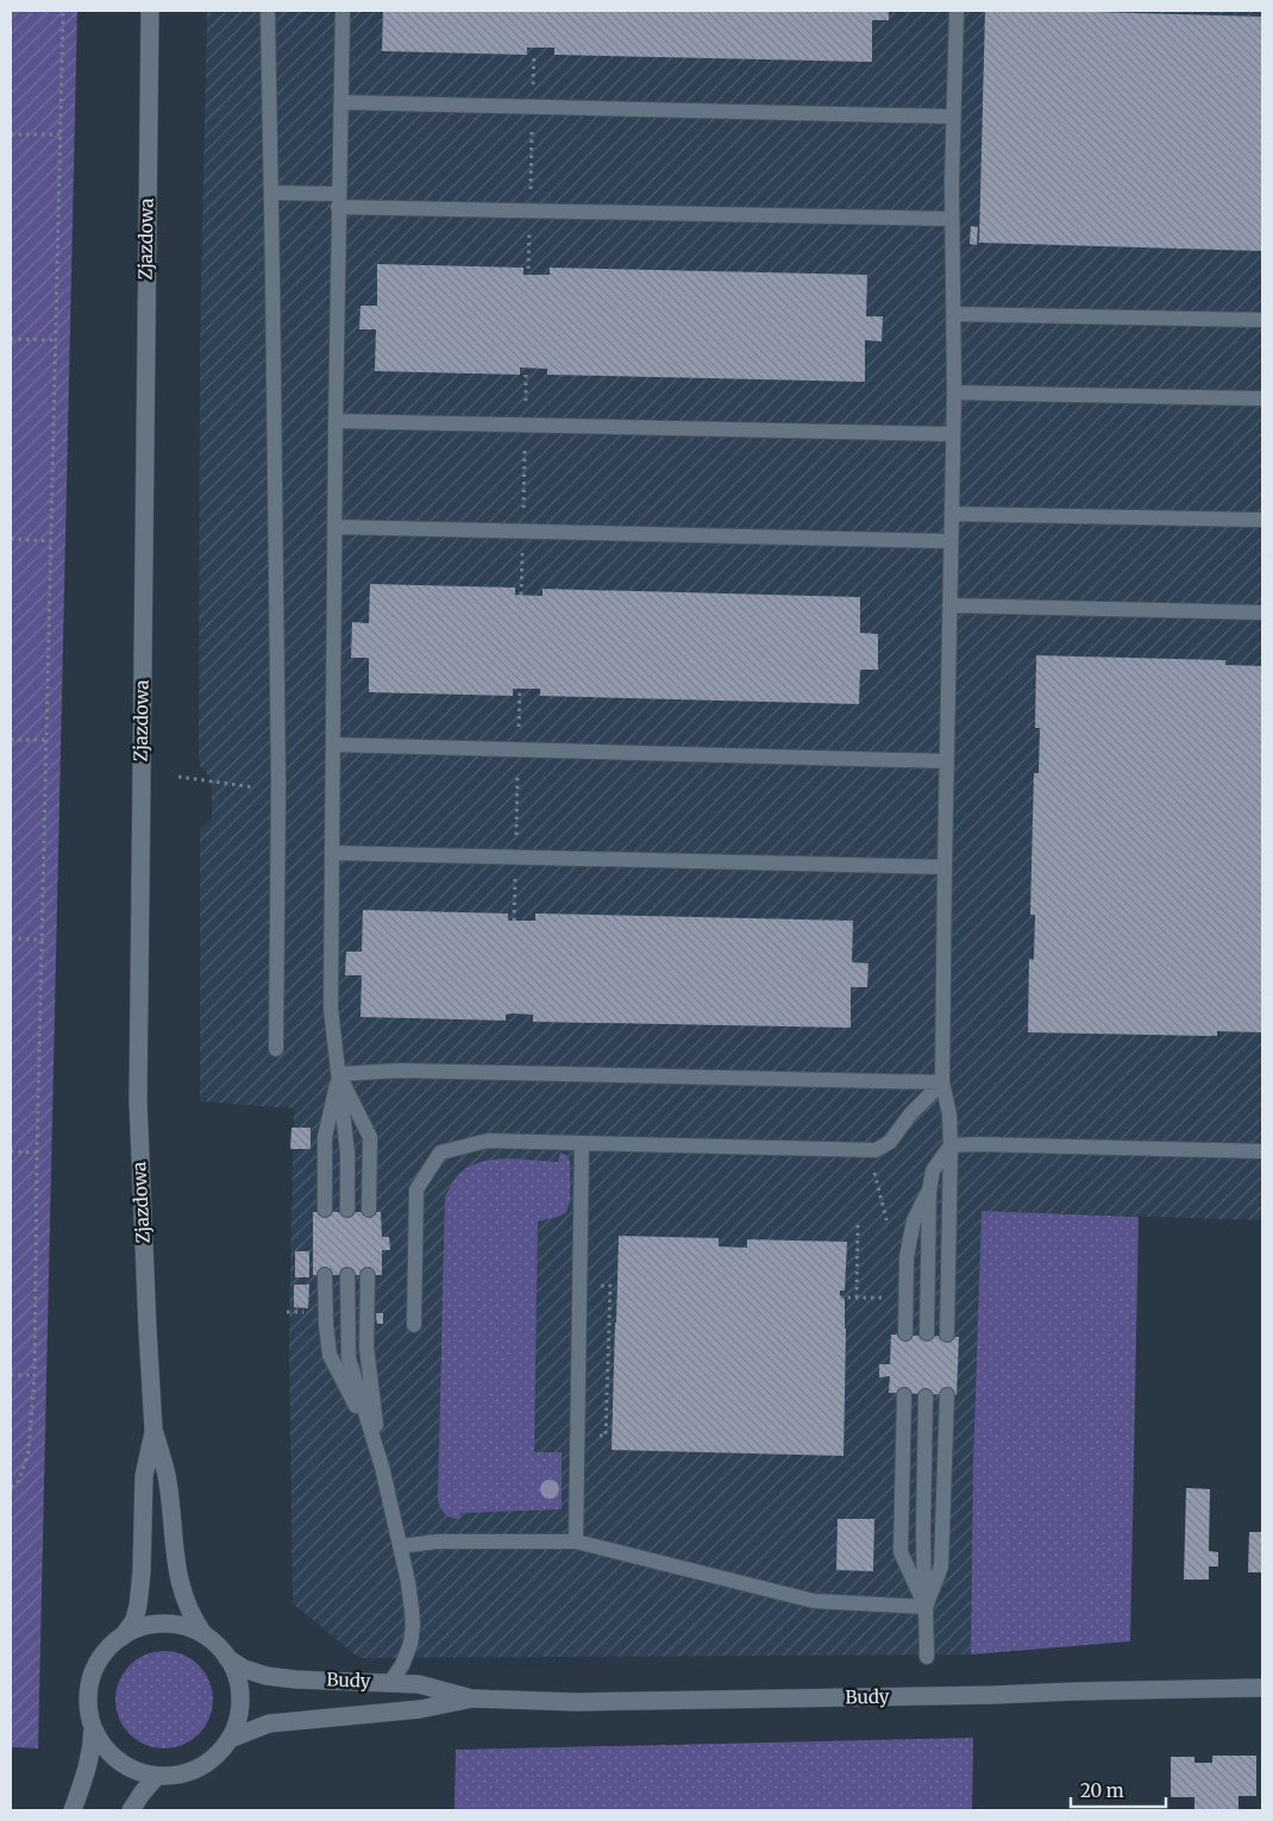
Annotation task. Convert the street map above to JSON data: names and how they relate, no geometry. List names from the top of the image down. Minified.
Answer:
{"streets":{"street":["Zjazdowa","Budy"]},"crossings":[["Zjazdowa","Budy"]],"scale_bar":"20 m"}
